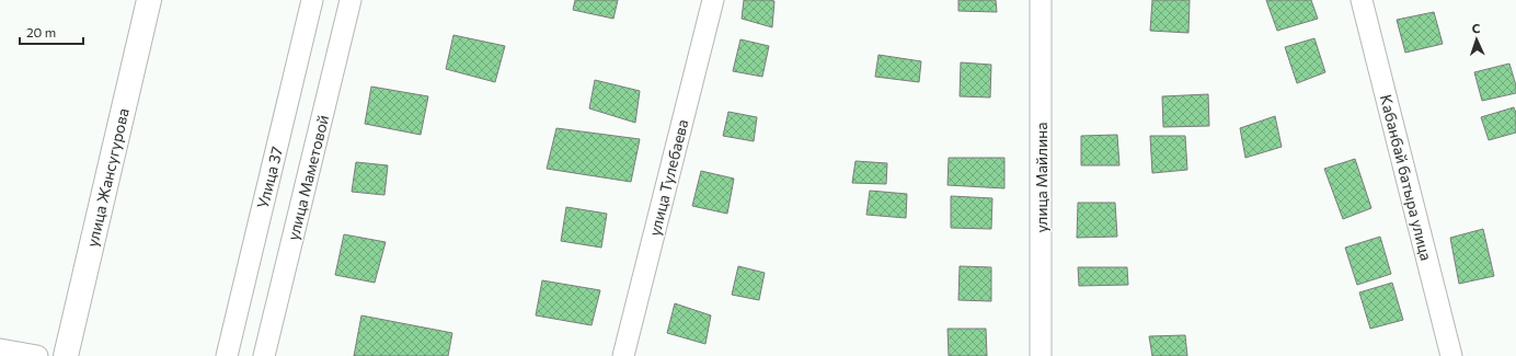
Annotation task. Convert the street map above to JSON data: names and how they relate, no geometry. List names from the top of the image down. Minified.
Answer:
{"streets":{"main road":["улица Жансугурова"],"street":["Улица 37","улица Маметовой","улица Тулебаева","улица Майлина","Кабанбай батыра улица"]},"scale_bar":"20 m","north":"top"}
